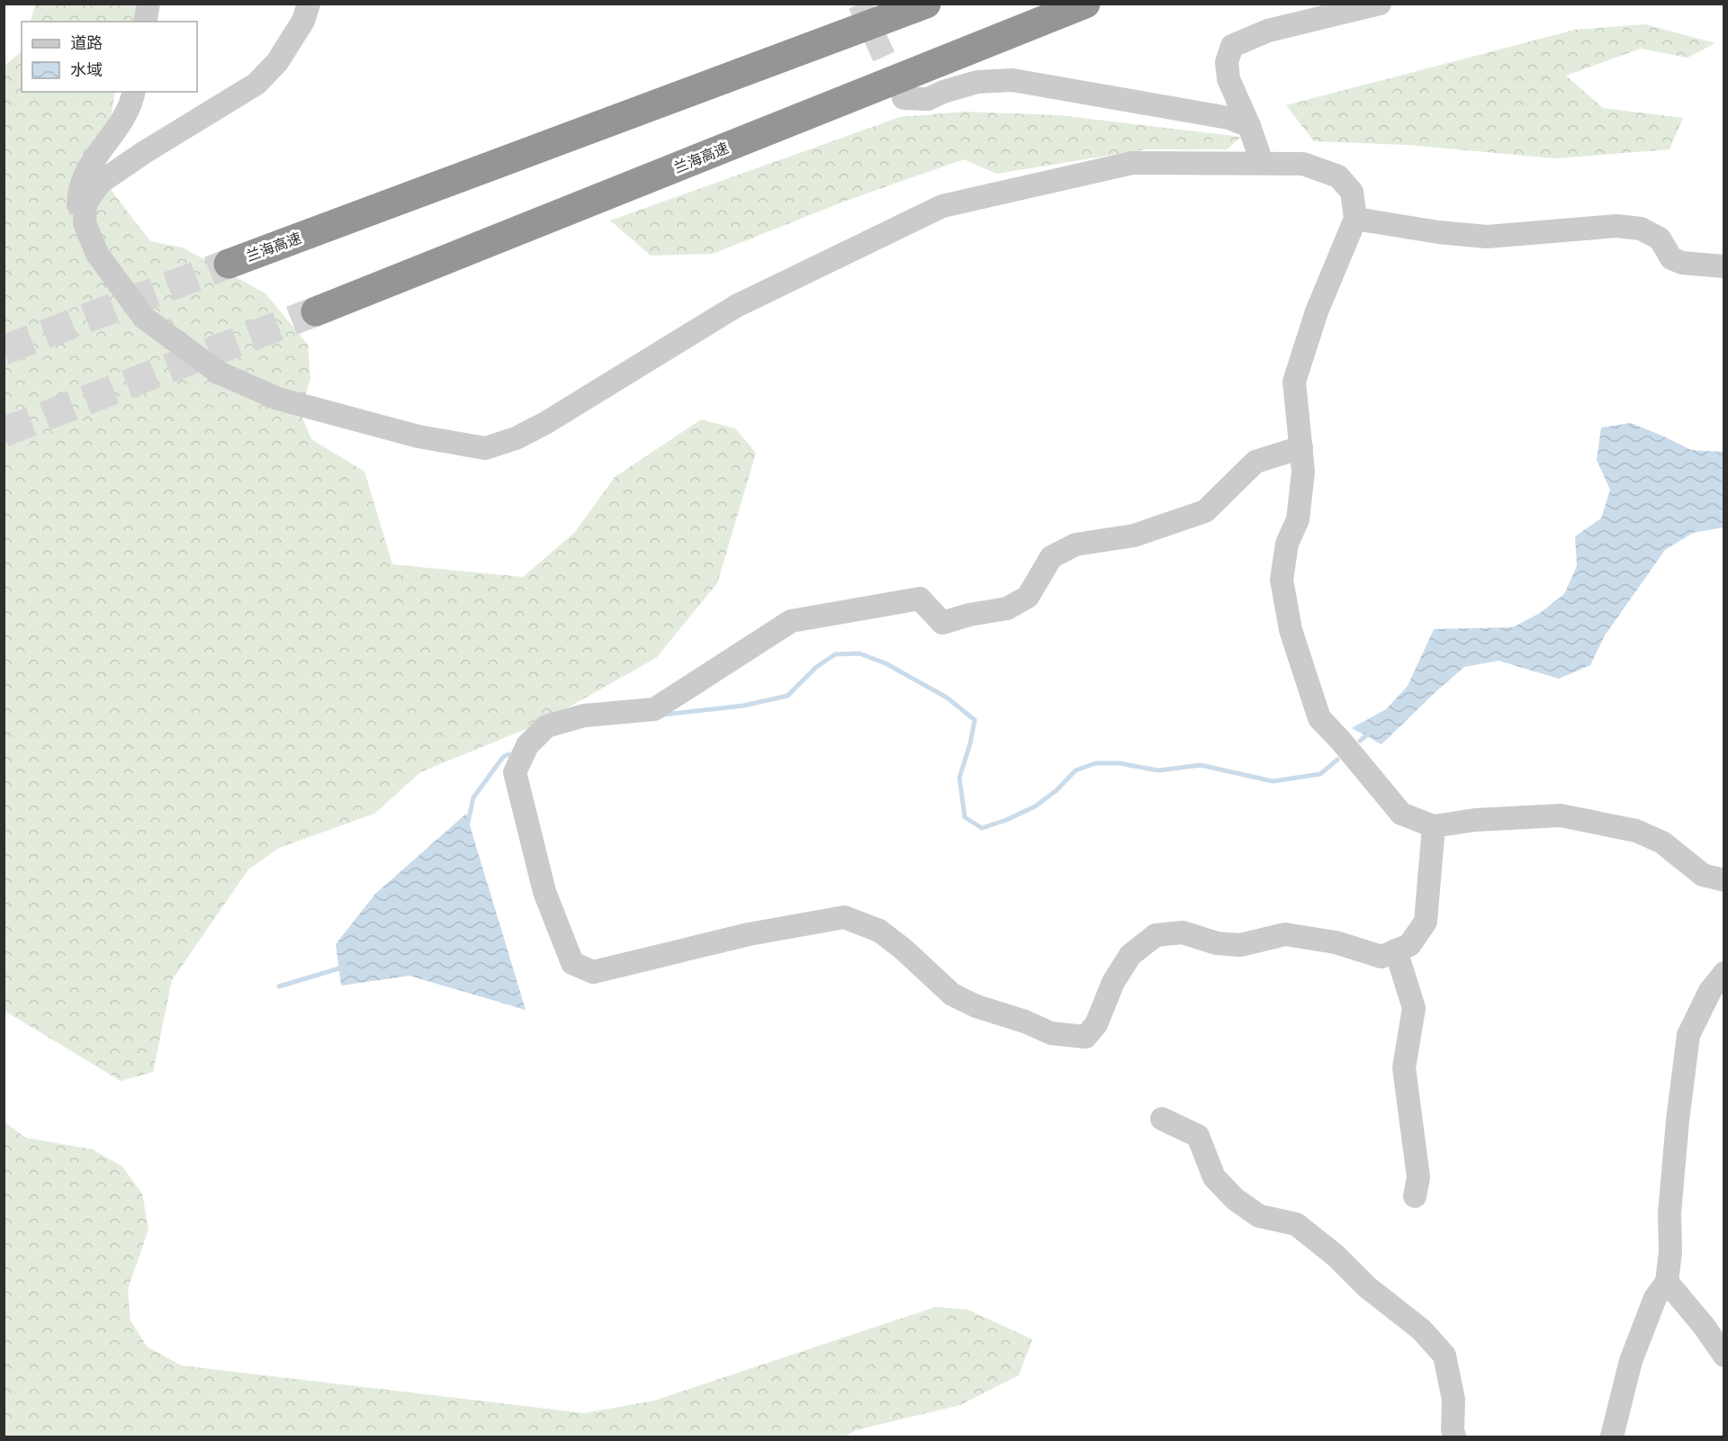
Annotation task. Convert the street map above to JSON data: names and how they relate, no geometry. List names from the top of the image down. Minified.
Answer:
{"streets":{"highway":["兰海高速"]},"legend":["道路","水域"]}
